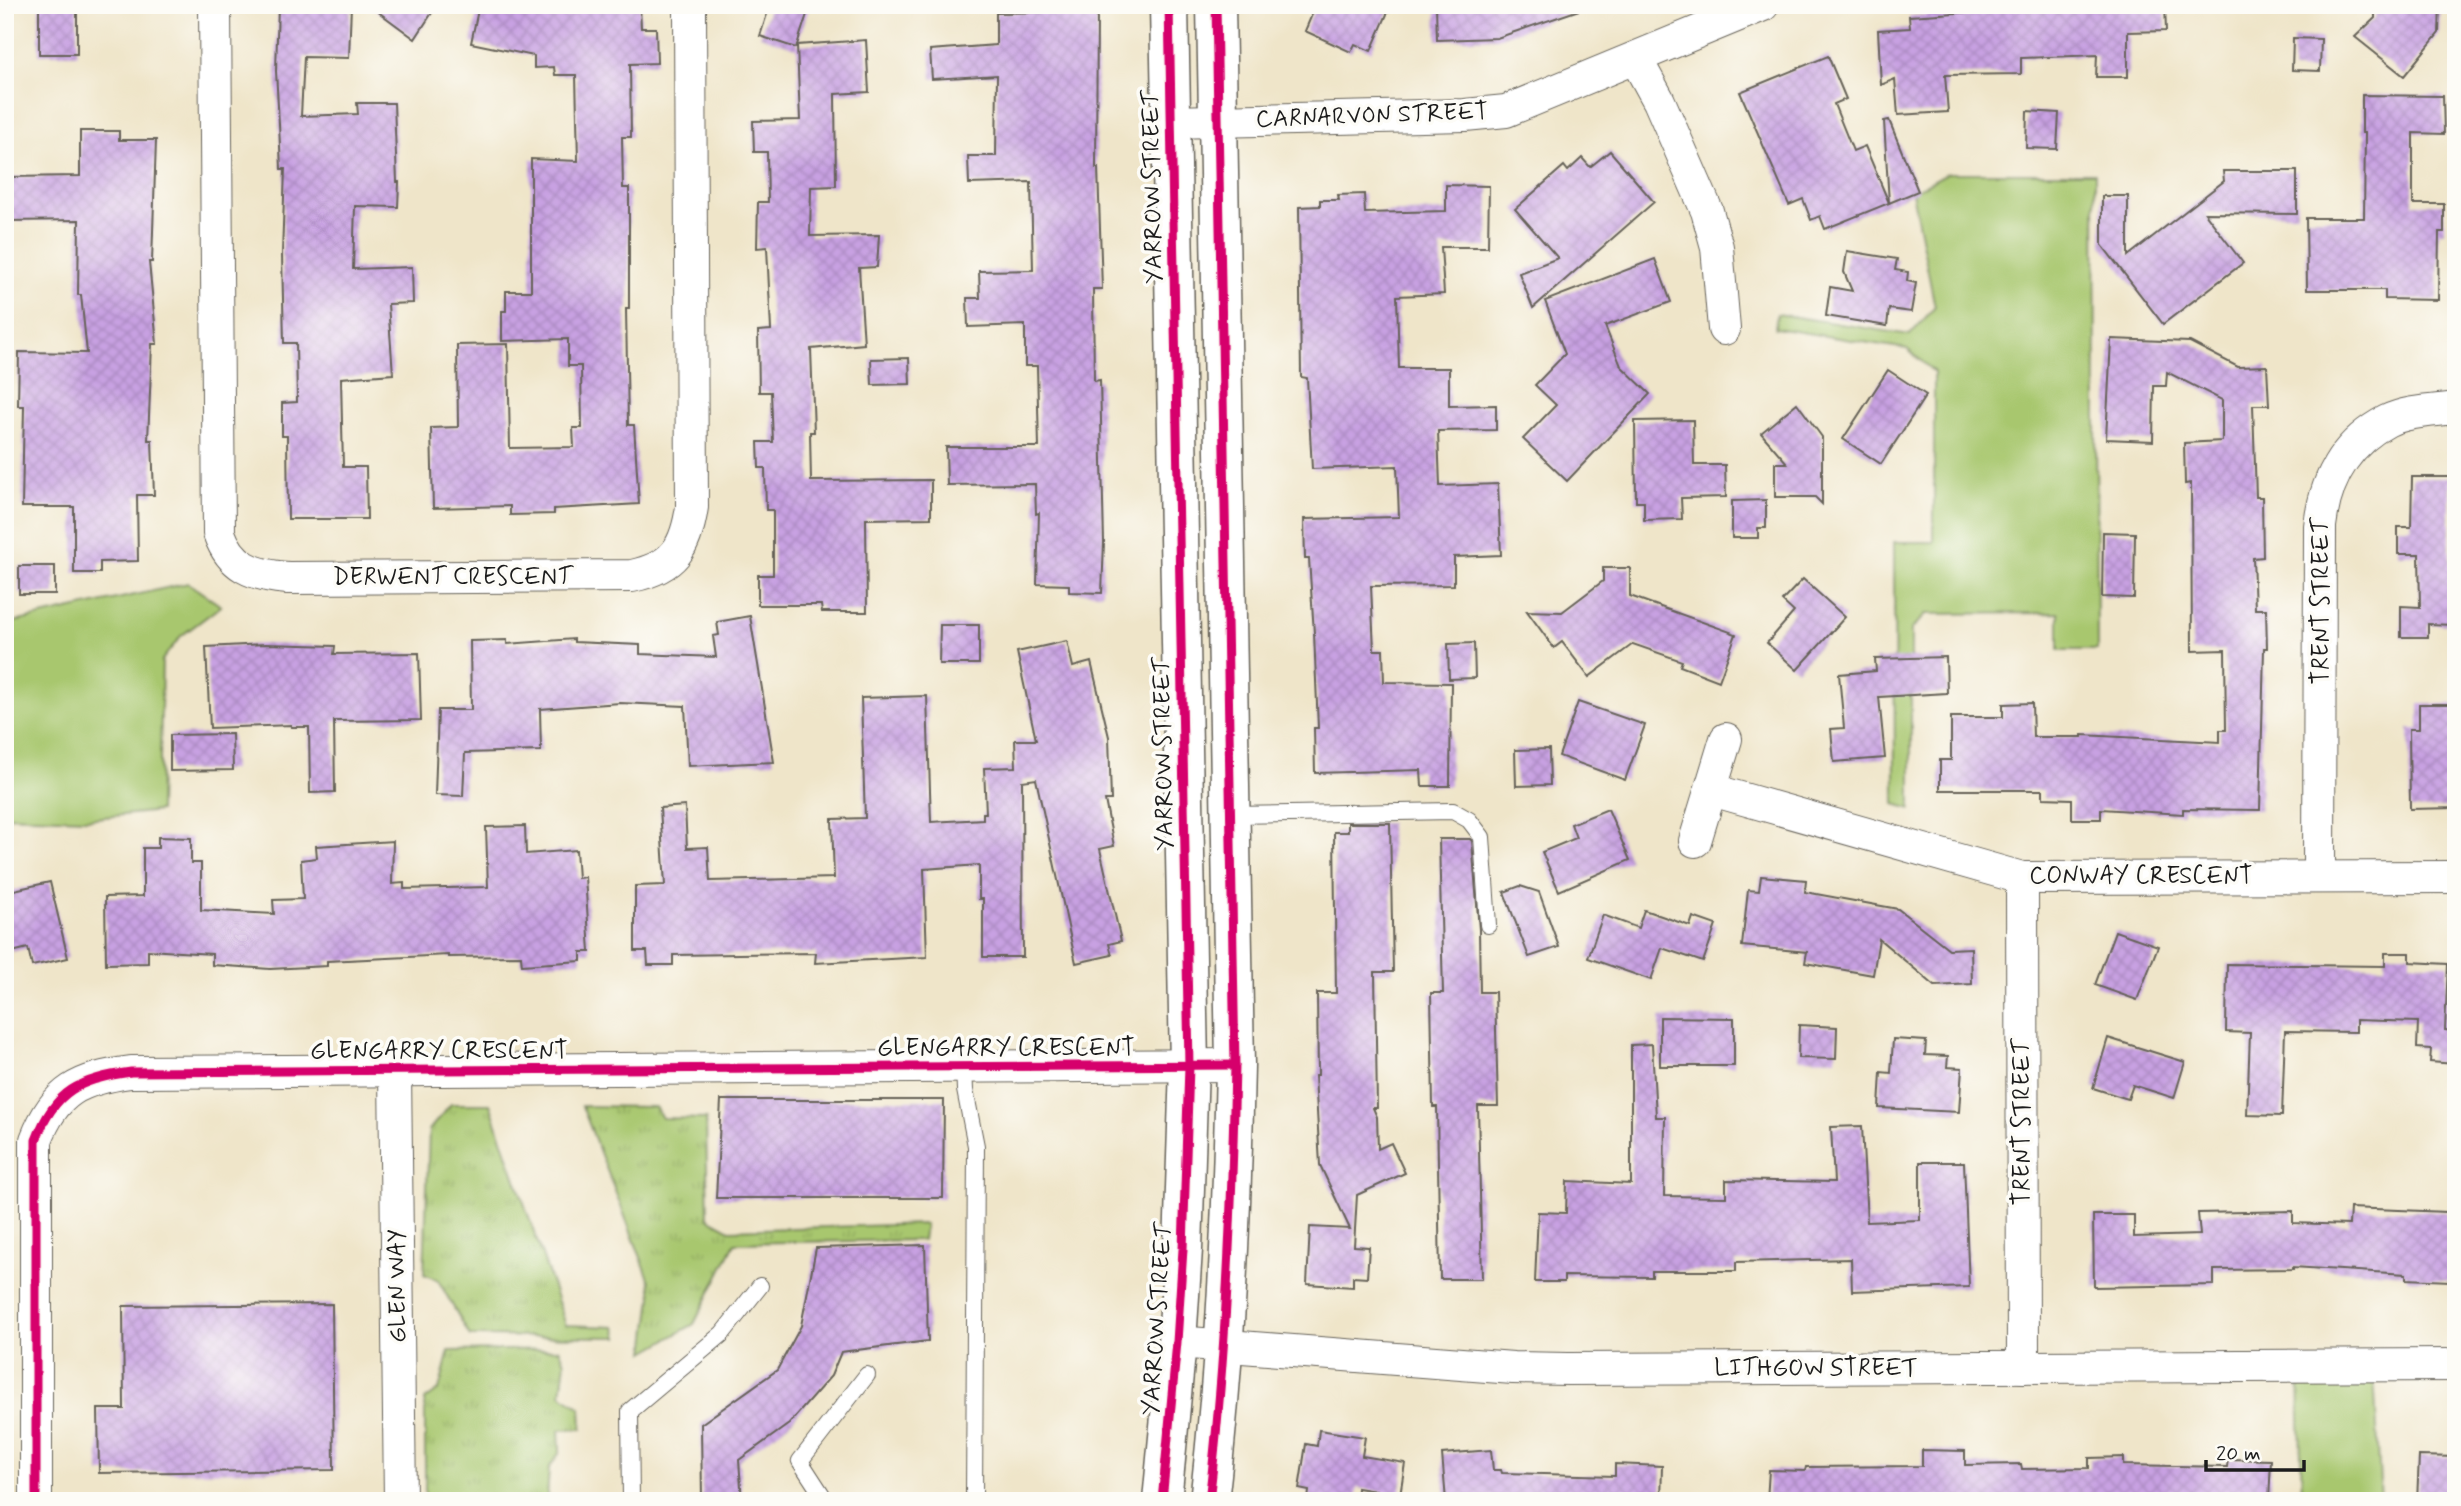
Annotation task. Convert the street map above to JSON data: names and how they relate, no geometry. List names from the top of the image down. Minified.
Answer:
{"streets":{"street":["CARNARVON STREET","YARROW STREET","DERWENT CRESCENT","TRENT STREET","CONWAY CRESCENT","GLENGARRY CRESCENT","GLEN WAY","LITHGOW STREET"]},"crossings":[["CARNARVON STREET","YARROW STREET"],["YARROW STREET","GLENGARRY CRESCENT"],["YARROW STREET","LITHGOW STREET"],["TRENT STREET","CONWAY CRESCENT"],["TRENT STREET","LITHGOW STREET"],["GLENGARRY CRESCENT","GLEN WAY"]],"scale_bar":"20 m"}
